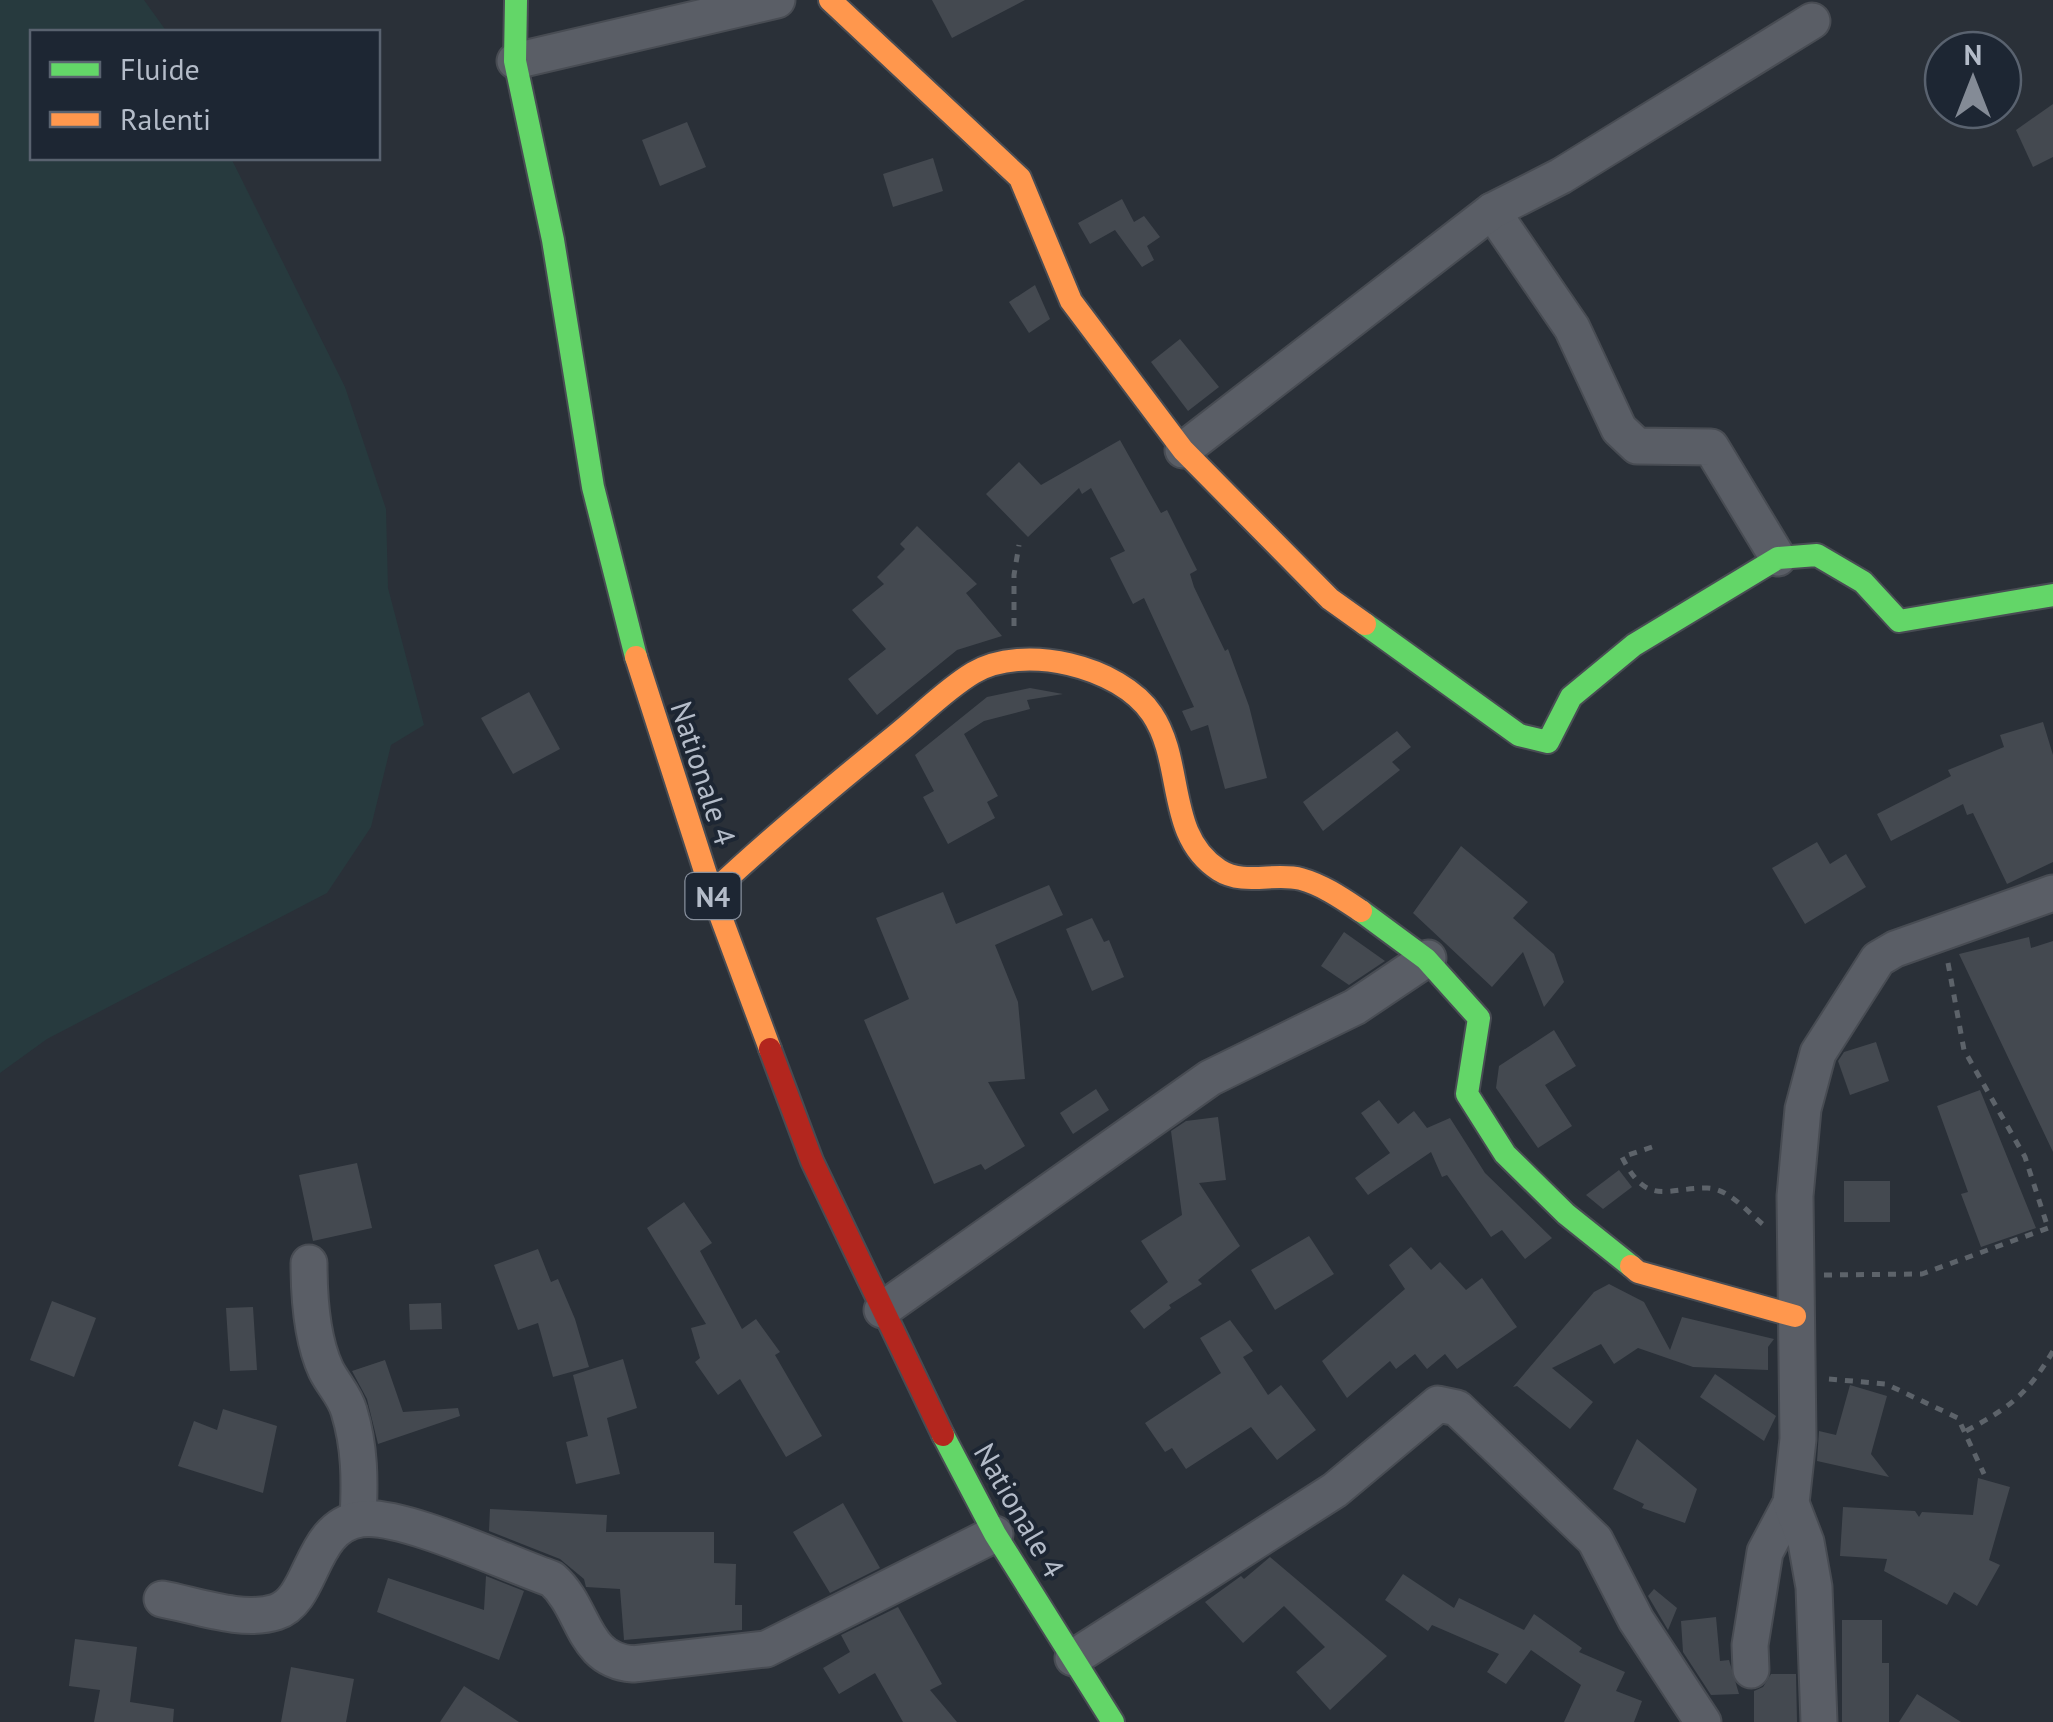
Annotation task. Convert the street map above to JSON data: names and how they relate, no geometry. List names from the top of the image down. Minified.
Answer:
{"streets":{"main road":["Nationale 4","N4"]},"legend":["Fluide","Ralenti"],"north":"top"}
